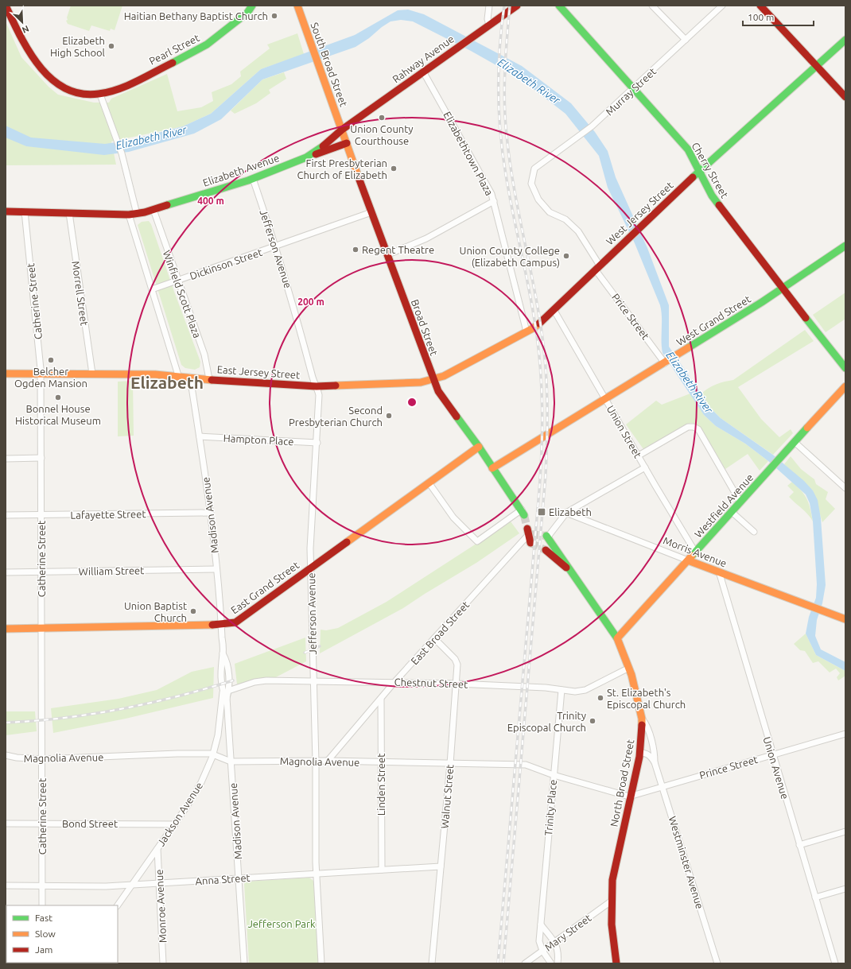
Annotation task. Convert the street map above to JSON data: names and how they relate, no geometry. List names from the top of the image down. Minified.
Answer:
{"streets":{"street":["Pearl Street","Rahway Avenue","South Broad Street","Murray Street","Elizabethtown Plaza","Elizabeth Avenue","Cherry Street","West Jersey Street","Jefferson Avenue","Dickinson Street","Morrell Street","Winfield Scott Plaza","Catherine Street","Price Street","West Grand Street","Broad Street","East Jersey Street","Union Street","Hampton Place","Westfield Avenue","Lafayette Street","Madison Avenue","Morris Avenue","William Street","East Grand Street","East Broad Street","Chestnut Street","Magnolia Avenue","Prince Street","Union Avenue","North Broad Street","Linden Street","Walnut Street","Trinity Place","Jackson Avenue","Bond Street","Westminster Avenue","Anna Street","Monroe Avenue","Mary Street"]},"crossings":[["Rahway Avenue","South Broad Street"],["Rahway Avenue","Elizabethtown Plaza"],["Rahway Avenue","Elizabeth Avenue"],["Rahway Avenue","Broad Street"],["South Broad Street","Elizabeth Avenue"],["South Broad Street","Broad Street"],["Murray Street","Cherry Street"],["Murray Street","Price Street"],["Elizabethtown Plaza","West Jersey Street"],["Elizabeth Avenue","Jefferson Avenue"],["Elizabeth Avenue","Morrell Street"],["Elizabeth Avenue","Winfield Scott Plaza"],["Elizabeth Avenue","Catherine Street"],["Elizabeth Avenue","Broad Street"],["Cherry Street","West Jersey Street"],["Cherry Street","West Grand Street"],["West Jersey Street","Price Street"],["West Jersey Street","Broad Street"],["West Jersey Street","East Jersey Street"],["West Jersey Street","Union Street"],["Jefferson Avenue","Dickinson Street"],["Jefferson Avenue","East Jersey Street"],["Jefferson Avenue","Hampton Place"],["Jefferson Avenue","East Grand Street"],["Jefferson Avenue","Chestnut Street"],["Jefferson Avenue","Magnolia Avenue"],["Jefferson Avenue","Anna Street"],["Dickinson Street","Winfield Scott Plaza"],["Dickinson Street","Broad Street"],["Morrell Street","East Jersey Street"],["Winfield Scott Plaza","East Jersey Street"],["Catherine Street","East Jersey Street"],["Catherine Street","Lafayette Street"],["Catherine Street","William Street"],["Catherine Street","East Grand Street"],["Catherine Street","Magnolia Avenue"],["Catherine Street","Bond Street"],["Catherine Street","Anna Street"],["Price Street","West Grand Street"],["West Grand Street","Broad Street"],["West Grand Street","Union Street"],["Broad Street","East Jersey Street"],["Broad Street","East Grand Street"],["East Jersey Street","Madison Avenue"],["Union Street","Westfield Avenue"],["Hampton Place","Madison Avenue"],["Westfield Avenue","Morris Avenue"],["Westfield Avenue","North Broad Street"],["Lafayette Street","Madison Avenue"],["Madison Avenue","William Street"],["Madison Avenue","East Grand Street"],["Madison Avenue","Chestnut Street"],["Madison Avenue","Magnolia Avenue"],["Madison Avenue","Jackson Avenue"],["Madison Avenue","Anna Street"],["Morris Avenue","Union Avenue"],["East Broad Street","Chestnut Street"],["East Broad Street","Magnolia Avenue"],["East Broad Street","Linden Street"],["East Broad Street","Walnut Street"],["Chestnut Street","North Broad Street"],["Chestnut Street","Walnut Street"],["Chestnut Street","Trinity Place"],["Magnolia Avenue","Prince Street"],["Magnolia Avenue","North Broad Street"],["Magnolia Avenue","Linden Street"],["Magnolia Avenue","Walnut Street"],["Magnolia Avenue","Trinity Place"],["Magnolia Avenue","Jackson Avenue"],["Prince Street","Union Avenue"],["Prince Street","North Broad Street"],["Prince Street","Westminster Avenue"],["North Broad Street","Westminster Avenue"],["North Broad Street","Mary Street"],["Linden Street","Anna Street"],["Walnut Street","Anna Street"],["Trinity Place","Mary Street"],["Jackson Avenue","Bond Street"],["Jackson Avenue","Anna Street"],["Jackson Avenue","Monroe Avenue"],["Anna Street","Monroe Avenue"]],"districts":["Elizabeth"],"water":["Elizabeth River"],"parks":["Jefferson Park"],"places":{"other":["Haitian Bethany Baptist Church","Elizabeth High School","Union County Courthouse","First Presbyterian Church of Elizabeth","Regent Theatre","Union County College (Elizabeth Campus)","Belcher Ogden Mansion","Bonnel House Historical Museum","Second Presbyterian Church","Union Baptist Church","St. Elizabeth's Episcopal Church","Trinity Episcopal Church"],"transit":["Elizabeth"]},"legend":["Fast","Slow","Jam"],"scale_bar":"100 m","north":"bottom right","rings":["400 m","200 m"]}
